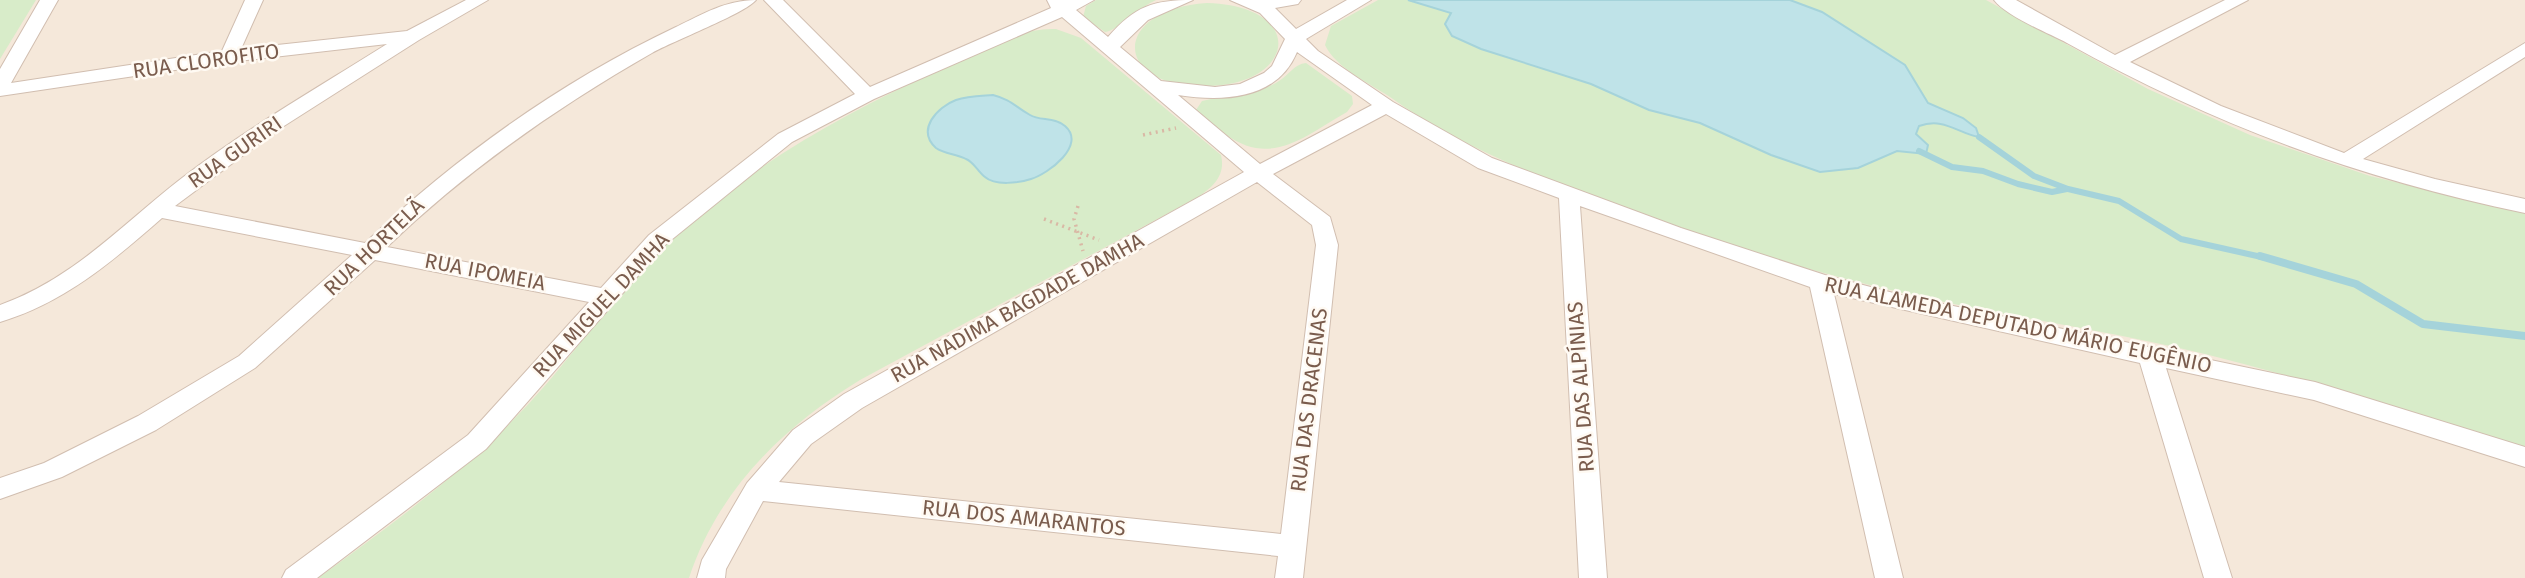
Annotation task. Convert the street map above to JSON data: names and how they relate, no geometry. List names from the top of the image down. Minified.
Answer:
{"streets":{"street":["RUA CLOROFITO","RUA GURIRI","RUA HORTELÃ","RUA IPOMEIA","RUA MIGUEL DAMHA","RUA NADIMA BAGDADE DAMHA","RUA ALAMEDA DEPUTADO MÁRIO EUGÊNIO","RUA DAS ALPÍNIAS","RUA DAS DRACENAS","RUA DOS AMARANTOS"]},"crossings":[["RUA CLOROFITO","RUA GURIRI"],["RUA GURIRI","RUA IPOMEIA"],["RUA HORTELÃ","RUA IPOMEIA"],["RUA IPOMEIA","RUA MIGUEL DAMHA"],["RUA NADIMA BAGDADE DAMHA","RUA ALAMEDA DEPUTADO MÁRIO EUGÊNIO"],["RUA NADIMA BAGDADE DAMHA","RUA DAS DRACENAS"],["RUA NADIMA BAGDADE DAMHA","RUA DOS AMARANTOS"],["RUA ALAMEDA DEPUTADO MÁRIO EUGÊNIO","RUA DAS ALPÍNIAS"],["RUA DAS DRACENAS","RUA DOS AMARANTOS"]]}
